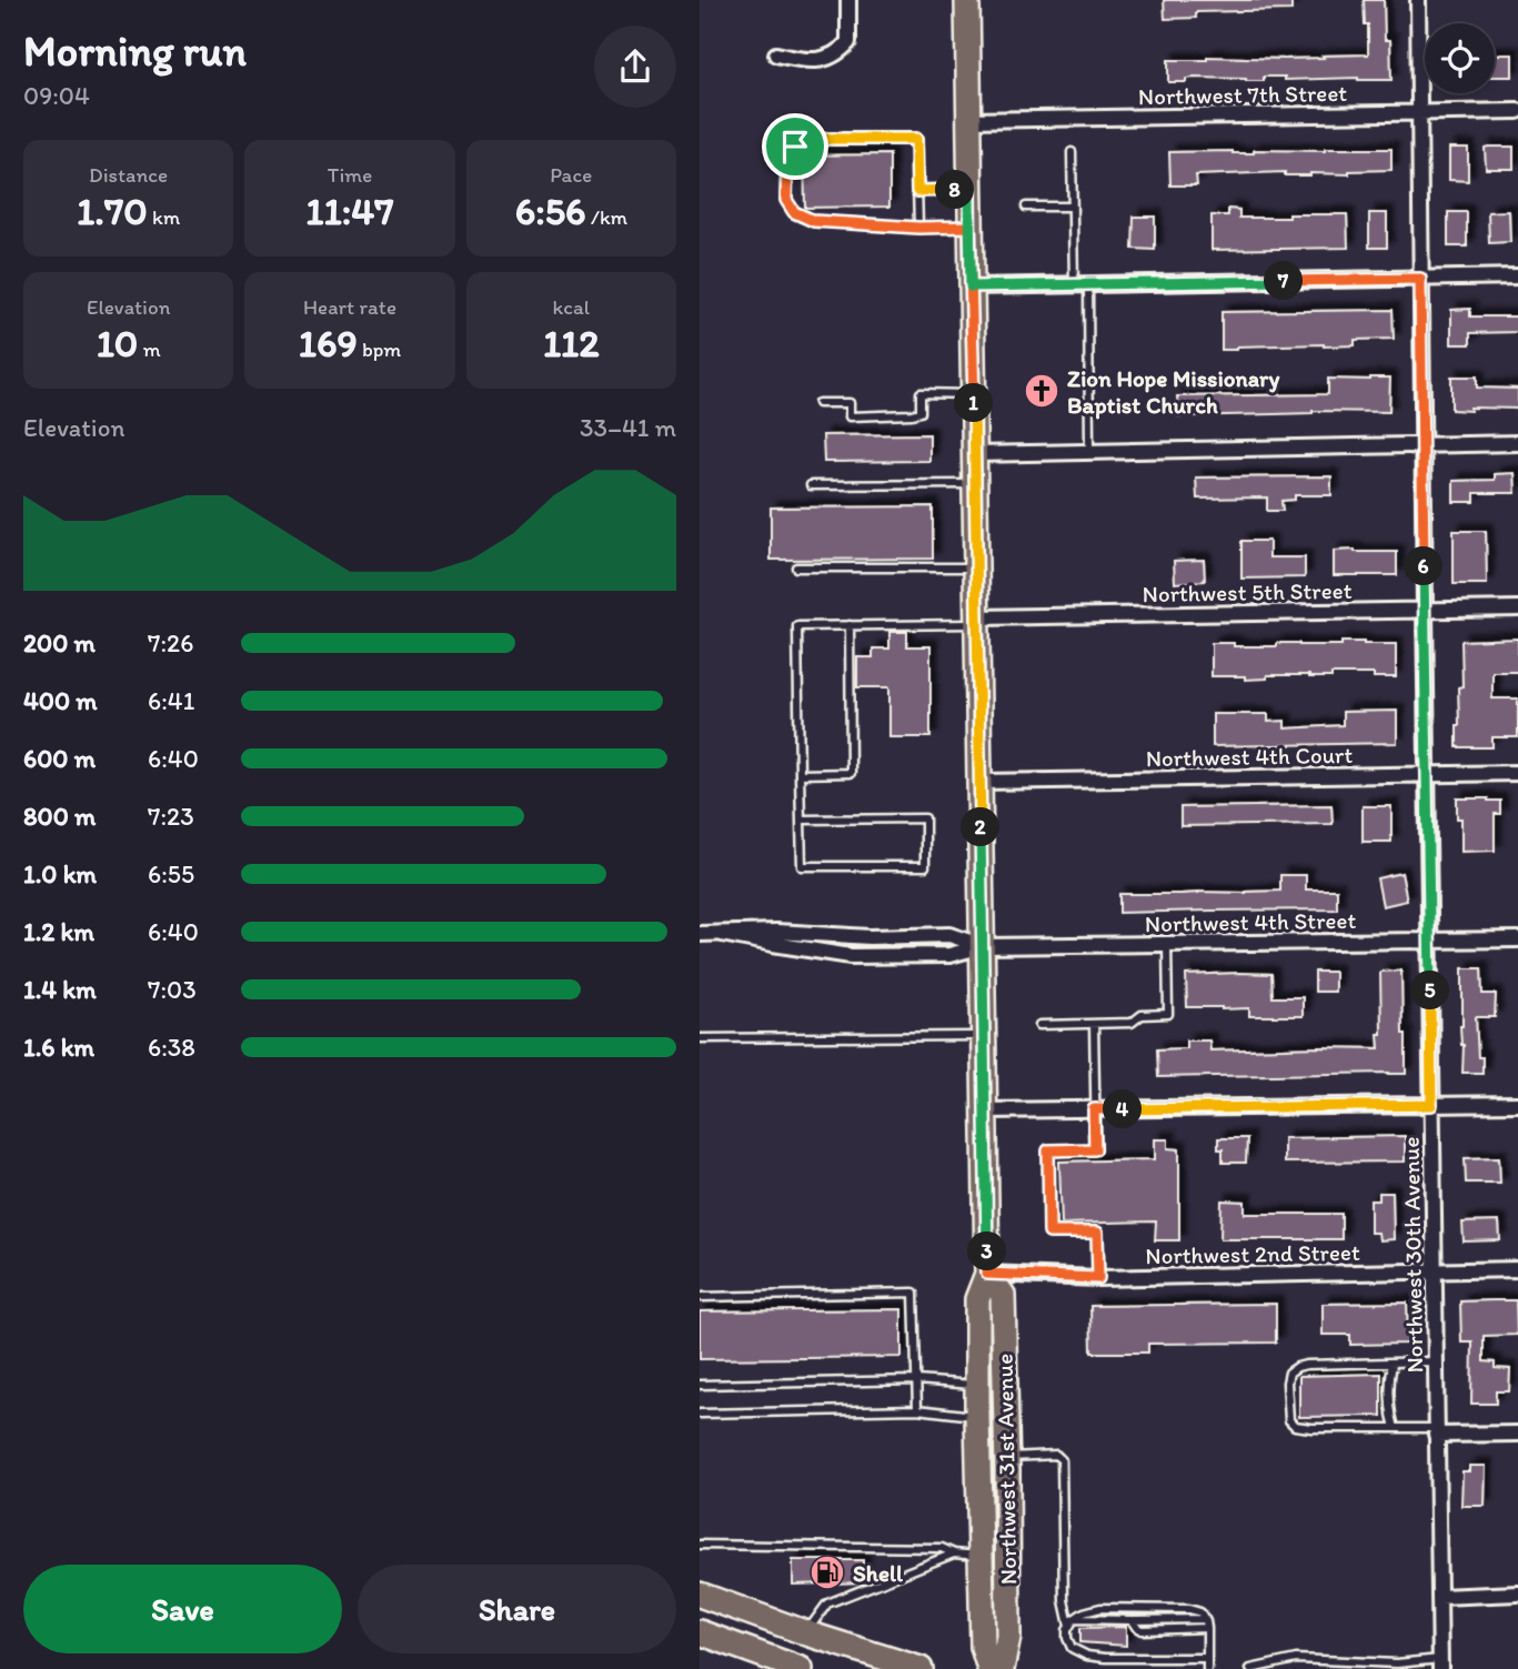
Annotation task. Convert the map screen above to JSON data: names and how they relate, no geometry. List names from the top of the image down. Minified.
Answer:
{"streets":{"main road":["Northwest 31st Avenue"],"street":["Northwest 7th Street","Northwest 5th Street","Northwest 4th Court","Northwest 4th Street","Northwest 2nd Street","Northwest 30th Avenue"]},"crossings":[["Northwest 7th Street","Northwest 30th Avenue"],["Northwest 7th Street","Northwest 31st Avenue"],["Northwest 5th Street","Northwest 30th Avenue"],["Northwest 5th Street","Northwest 31st Avenue"],["Northwest 4th Court","Northwest 30th Avenue"],["Northwest 4th Court","Northwest 31st Avenue"],["Northwest 4th Street","Northwest 30th Avenue"],["Northwest 4th Street","Northwest 31st Avenue"],["Northwest 2nd Street","Northwest 30th Avenue"],["Northwest 2nd Street","Northwest 31st Avenue"]],"places":{"church":["Zion Hope Missionary Baptist Church"],"fuel station":["Shell"]},"page":{"heading":["Morning run","09:04"],"stats":[["Distance","1.70 km"],["Time","11:47"],["Pace","6:56 /km"],["Elevation","10 m"],["Heart rate","169 bpm"],["kcal","112"]],"pins":["8","7","1","6","2","5","4","3"],"chart":["Elevation","33–41 m"],"list":[{"name":"200 m","note":"7:26"},{"name":"400 m","note":"6:41"},{"name":"600 m","note":"6:40"},{"name":"800 m","note":"7:23"},{"name":"1.0 km","note":"6:55"},{"name":"1.2 km","note":"6:40"},{"name":"1.4 km","note":"7:03"},{"name":"1.6 km","note":"6:38"}],"buttons":["Save","Share"]}}
